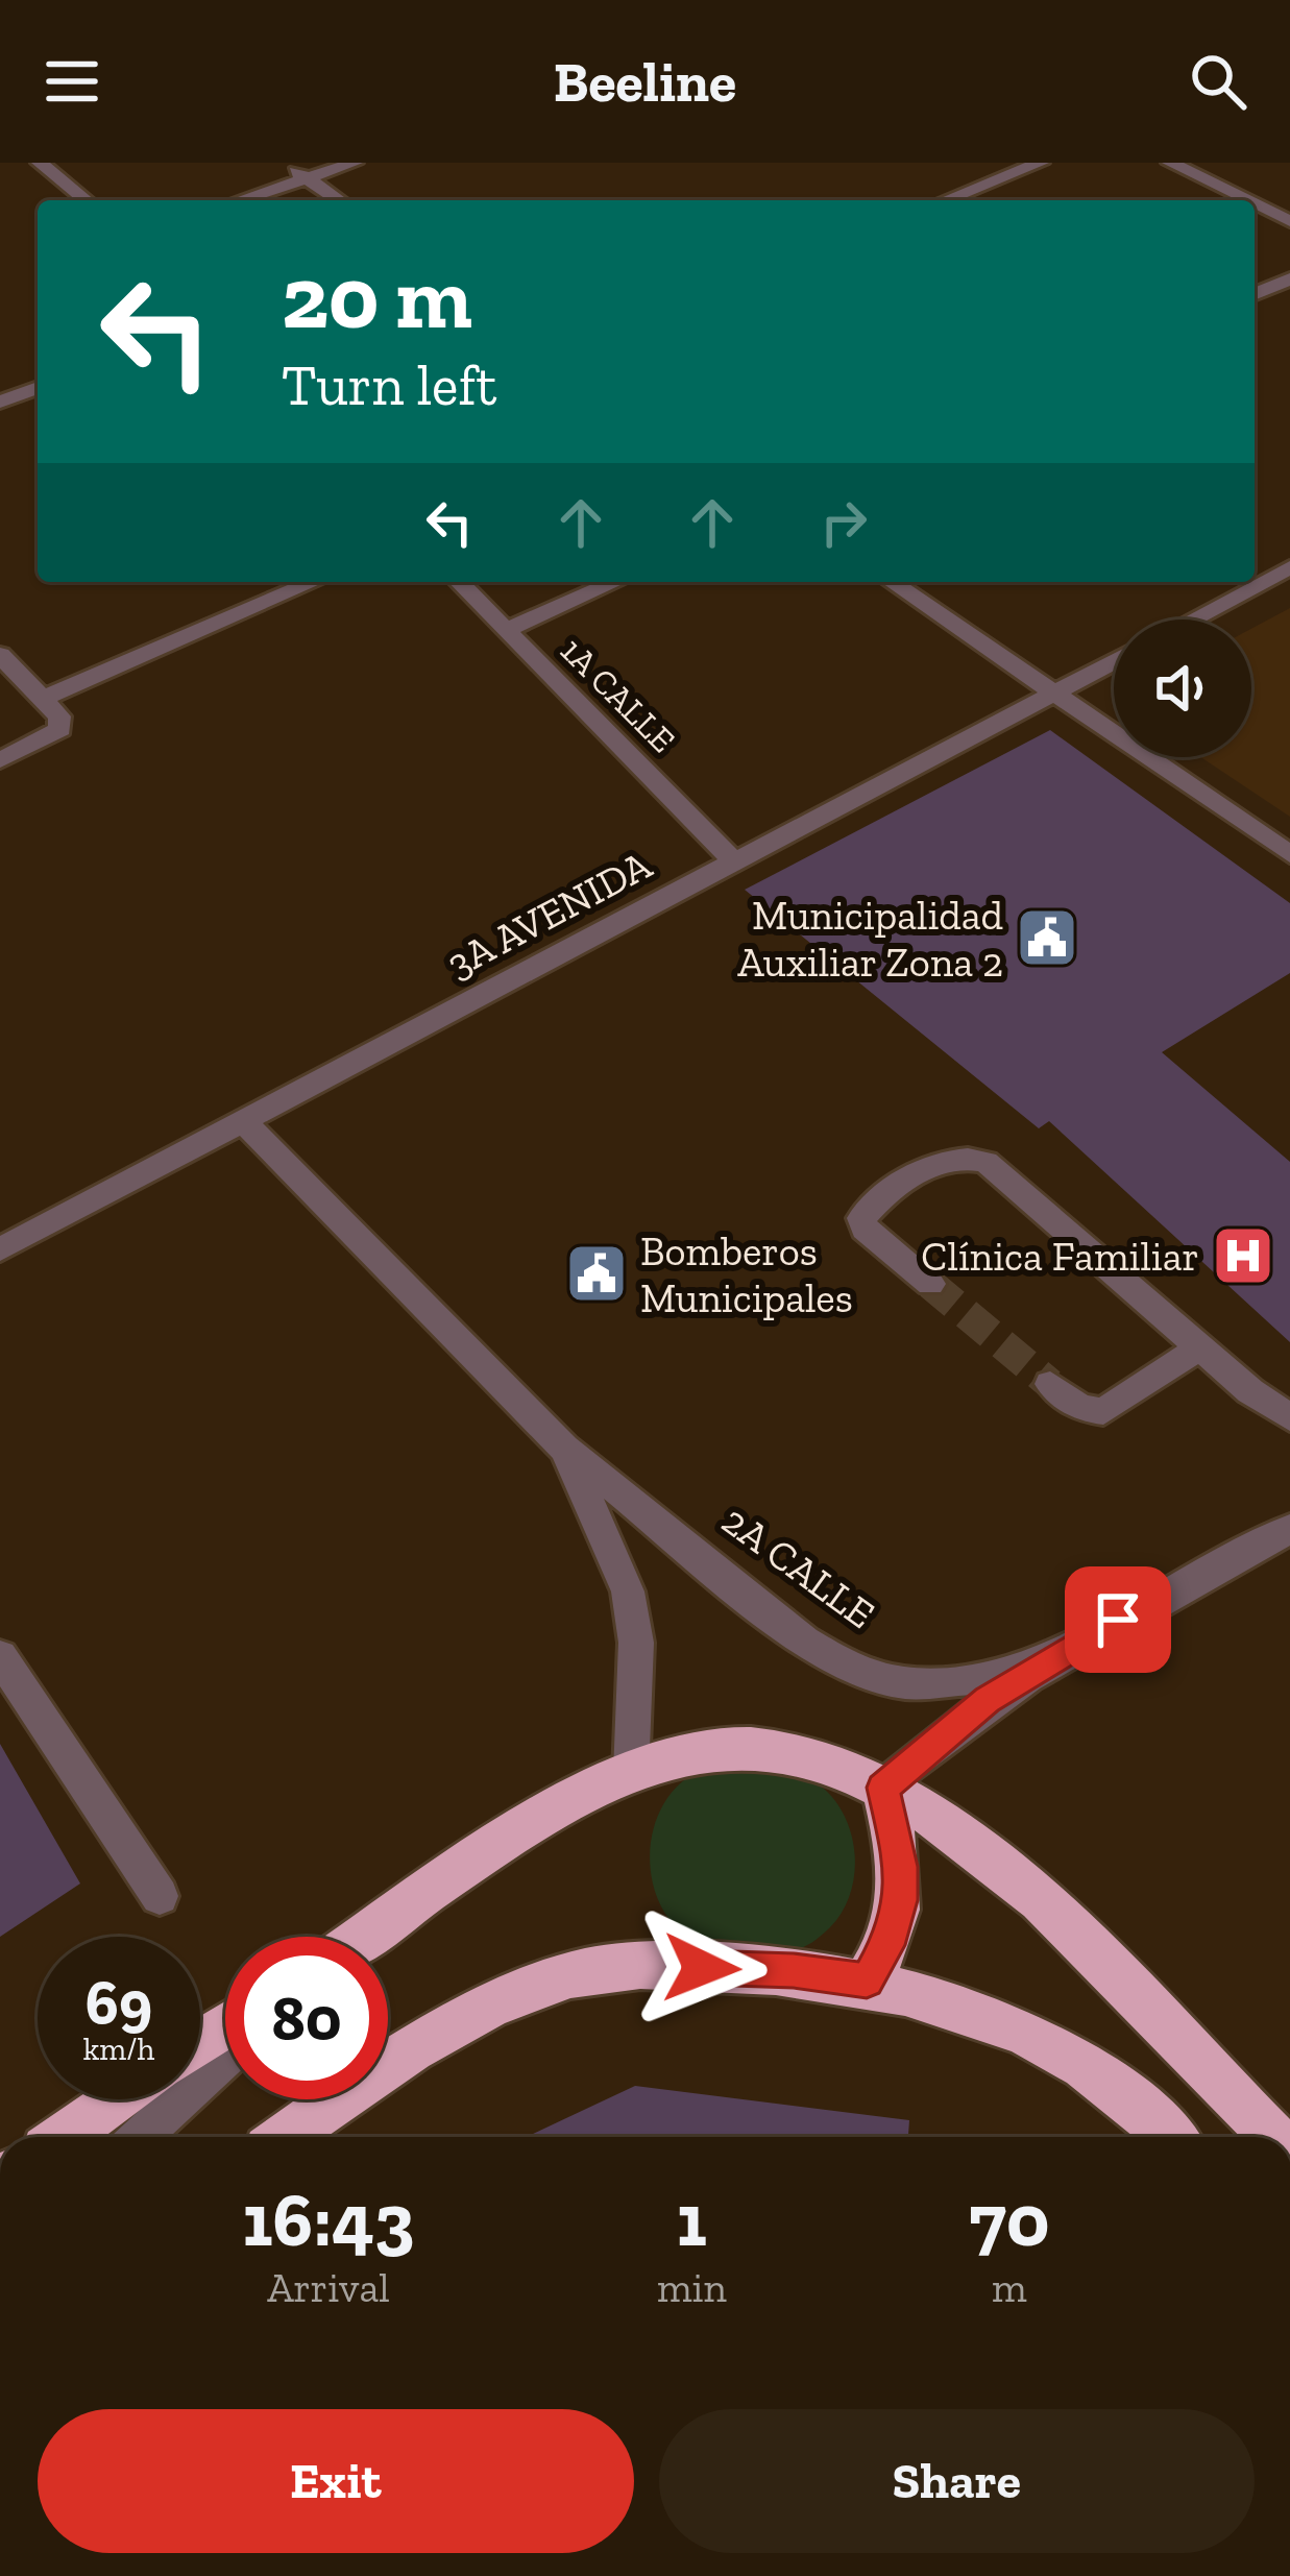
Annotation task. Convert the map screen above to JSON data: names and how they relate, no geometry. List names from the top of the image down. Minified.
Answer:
{"streets":{"street":["1A CALLE","3A AVENIDA","2A CALLE"]},"crossings":[["1A CALLE","3A AVENIDA"],["3A AVENIDA","2A CALLE"]],"places":{"public building":["Municipalidad Auxiliar Zona 2","Bomberos Municipales"],"hospital":["Clínica Familiar"]},"page":{"header":"Beeline","turn":["20 m","Turn left"],"speed":"69 km/h","limit":"80","eta":["16:43","Arrival","1","min","70","m"],"buttons":["Exit","Share"]}}
